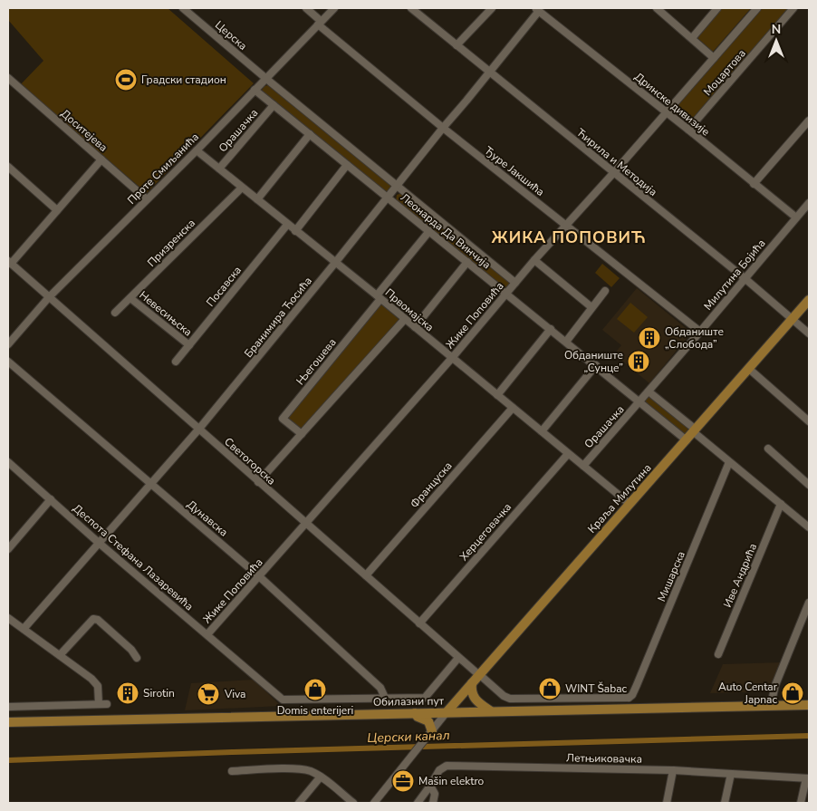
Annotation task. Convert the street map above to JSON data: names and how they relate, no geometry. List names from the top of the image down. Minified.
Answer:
{"streets":{"main road":["Краља Милутина","Обилазни пут"],"street":["Церска","Моцартова","Дринске дивизије","Доситејева","Орашачка","Ћирила и Методија","Проте Смиљанића","Ђуре Јакшића","Леонарда Да Винчија","Призренска","Милутина Бојића","Посавска","Првомајска","Невесињска","Жике Поповића","Бранимира Ћосића","Његошева","Светогорска","Француска","Дунавска","Херцеговачка","Деспота Стефана Лазаревића","Иве Андрића","Мишарска","Летњиковачка"]},"crossings":[["Церска","Проте Смиљанића"],["Церска","Леонарда Да Винчија"],["Моцартова","Дринске дивизије"],["Дринске дивизије","Милутина Бојића"],["Дринске дивизије","Жике Поповића"],["Дринске дивизије","Бранимира Ћосића"],["Доситејева","Проте Смиљанића"],["Орашачка","Леонарда Да Винчија"],["Орашачка","Милутина Бојића"],["Орашачка","Првомајска"],["Ћирила и Методија","Милутина Бојића"],["Ћирила и Методија","Жике Поповића"],["Ћирила и Методија","Бранимира Ћосића"],["Ћирила и Методија","Краља Милутина"],["Проте Смиљанића","Ђуре Јакшића"],["Проте Смиљанића","Леонарда Да Винчија"],["Проте Смиљанића","Првомајска"],["Проте Смиљанића","Светогорска"],["Ђуре Јакшића","Милутина Бојића"],["Ђуре Јакшића","Жике Поповића"],["Ђуре Јакшића","Бранимира Ћосића"],["Леонарда Да Винчија","Милутина Бојића"],["Леонарда Да Винчија","Жике Поповића"],["Леонарда Да Винчија","Бранимира Ћосића"],["Леонарда Да Винчија","Краља Милутина"],["Призренска","Првомајска"],["Призренска","Невесињска"],["Посавска","Првомајска"],["Посавска","Невесињска"],["Првомајска","Жике Поповића"],["Првомајска","Бранимира Ћосића"],["Првомајска","Његошева"],["Првомајска","Француска"],["Првомајска","Краља Милутина"],["Првомајска","Херцеговачка"],["Жике Поповића","Светогорска"],["Жике Поповића","Дунавска"],["Жике Поповића","Деспота Стефана Лазаревића"],["Бранимира Ћосића","Светогорска"],["Бранимира Ћосића","Дунавска"],["Бранимира Ћосића","Деспота Стефана Лазаревића"],["Светогорска","Француска"],["Светогорска","Краља Милутина"],["Светогорска","Херцеговачка"],["Светогорска","Деспота Стефана Лазаревића"],["Светогорска","Мишарска"],["Краља Милутина","Обилазни пут"],["Дунавска","Деспота Стефана Лазаревића"]],"districts":["ЖИКА ПОПОВИЋ"],"water":["Церски канал"],"places":{"sports":["Градски стадион"],"building":["Обданиште „Слобода”","Обданиште „Сунце”","Sirotin"],"shop":["WINT Šabac","Domis enterijeri","Auto Centar Japnac"],"supermarket":["Viva"],"office":["Mašin elektro"]},"north":"top"}
